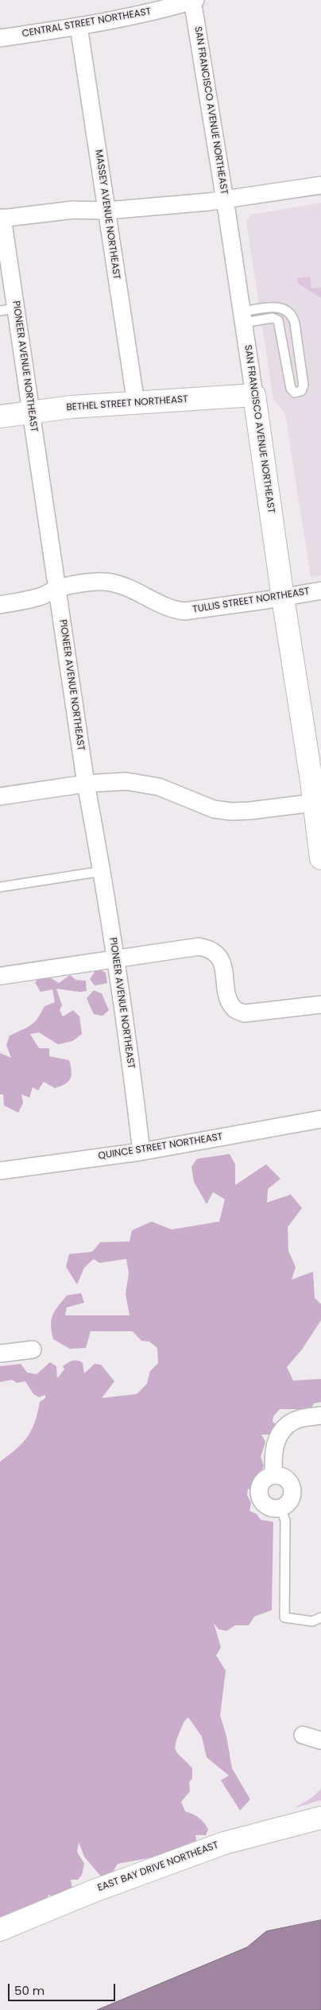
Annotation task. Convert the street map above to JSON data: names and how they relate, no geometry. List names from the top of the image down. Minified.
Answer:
{"streets":{"street":["CENTRAL STREET NORTHEAST","SAN FRANCISCO AVENUE NORTHEAST","MASSEY AVENUE NORTHEAST","PIONEER AVENUE NORTHEAST","BETHEL STREET NORTHEAST","TULLIS STREET NORTHEAST","QUINCE STREET NORTHEAST","EAST BAY DRIVE NORTHEAST"]},"crossings":[["CENTRAL STREET NORTHEAST","SAN FRANCISCO AVENUE NORTHEAST"],["CENTRAL STREET NORTHEAST","MASSEY AVENUE NORTHEAST"],["SAN FRANCISCO AVENUE NORTHEAST","BETHEL STREET NORTHEAST"],["SAN FRANCISCO AVENUE NORTHEAST","TULLIS STREET NORTHEAST"],["MASSEY AVENUE NORTHEAST","BETHEL STREET NORTHEAST"],["PIONEER AVENUE NORTHEAST","BETHEL STREET NORTHEAST"],["PIONEER AVENUE NORTHEAST","TULLIS STREET NORTHEAST"],["PIONEER AVENUE NORTHEAST","QUINCE STREET NORTHEAST"]],"scale_bar":"50 m"}
